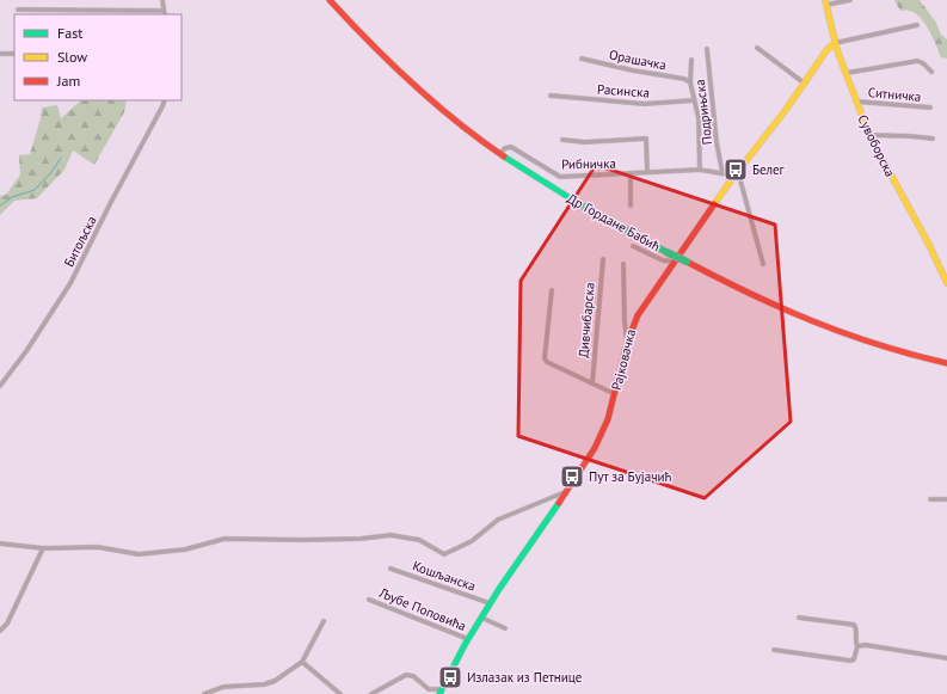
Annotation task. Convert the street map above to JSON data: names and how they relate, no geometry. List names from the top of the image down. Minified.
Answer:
{"streets":{"main road":["Сувоборска","Др Гордане Бабић","Рајковачка"],"street":["Орашачка","Расинска","Ситничка","Подрињска","Рибничка","Битољска","Дивчибарска","Кошљанска","Љубе Поповића"]},"crossings":[["Орашачка","Подрињска"],["Расинска","Подрињска"],["Ситничка","Сувоборска"],["Подрињска","Рибничка"],["Сувоборска","Рајковачка"],["Рибничка","Др Гордане Бабић"],["Рибничка","Рајковачка"],["Рајковачка","Кошљанска"],["Рајковачка","Љубе Поповића"]],"places":{"bus stop":["Белег","Пут за Бујачић","Излазак из Петнице"]},"legend":["Fast","Slow","Jam"]}
